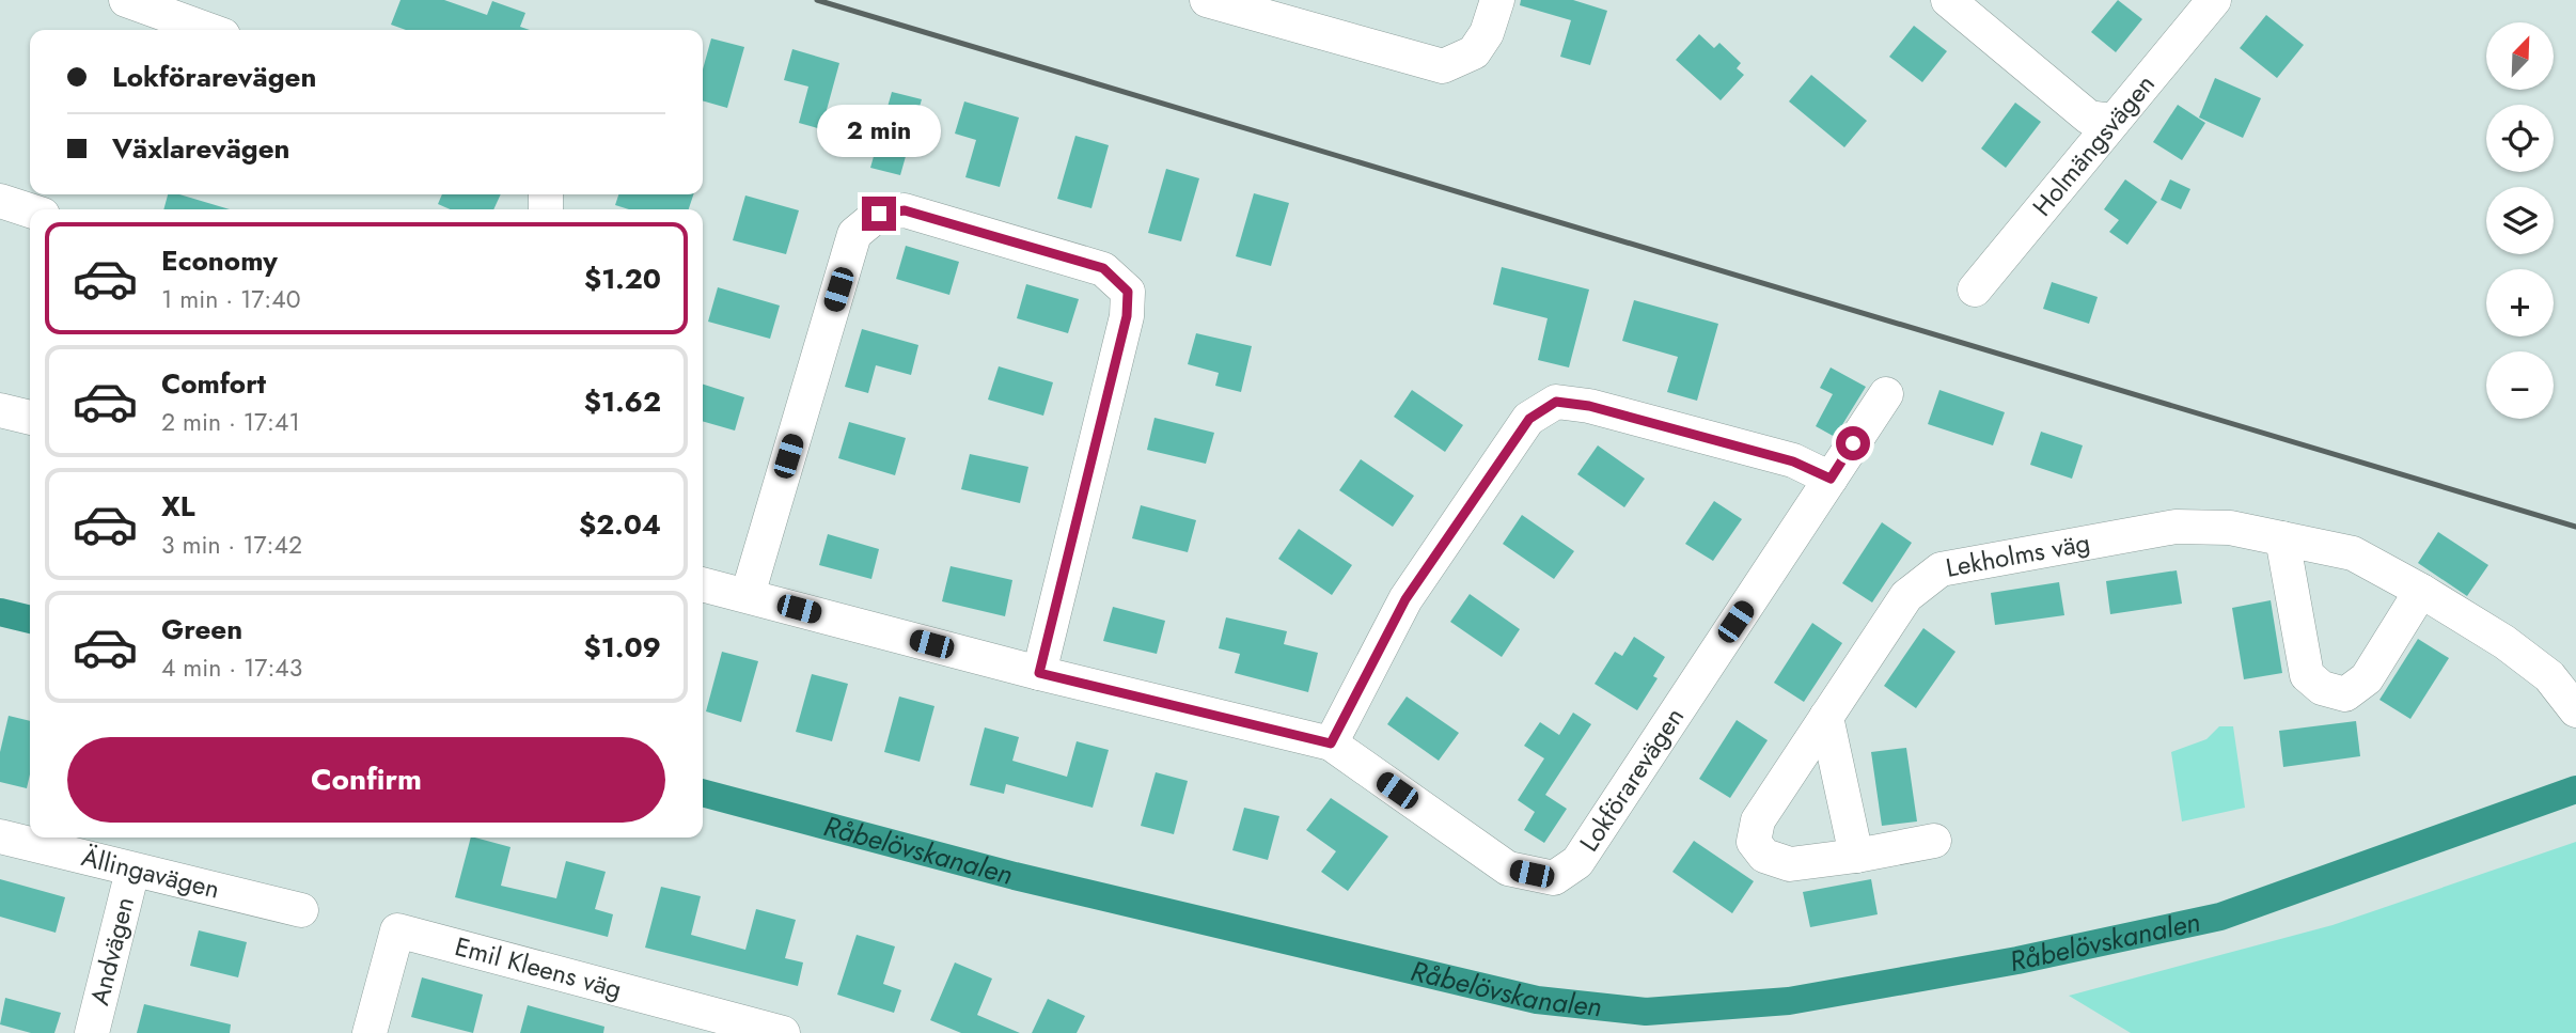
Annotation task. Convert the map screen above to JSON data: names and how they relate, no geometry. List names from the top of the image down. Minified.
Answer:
{"streets":{"street":["Holmängsvägen","Lekholms väg","Lokförarevägen","Ällingavägen","Andvägen","Emil Kleens väg"]},"crossings":[["Ällingavägen","Andvägen"]],"water":["Råbelövskanalen"],"north":"top right","page":{"map_buttons":["+","−"],"banner":["Lokförarevägen","Växlarevägen"],"bubble":"2 min","list":[{"name":"Economy","note":"1 min · 17:40","value":"$1.20"},{"name":"Comfort","note":"2 min · 17:41","value":"$1.62"},{"name":"XL","note":"3 min · 17:42","value":"$2.04"},{"name":"Green","note":"4 min · 17:43","value":"$1.09"}],"buttons":"Confirm"}}
